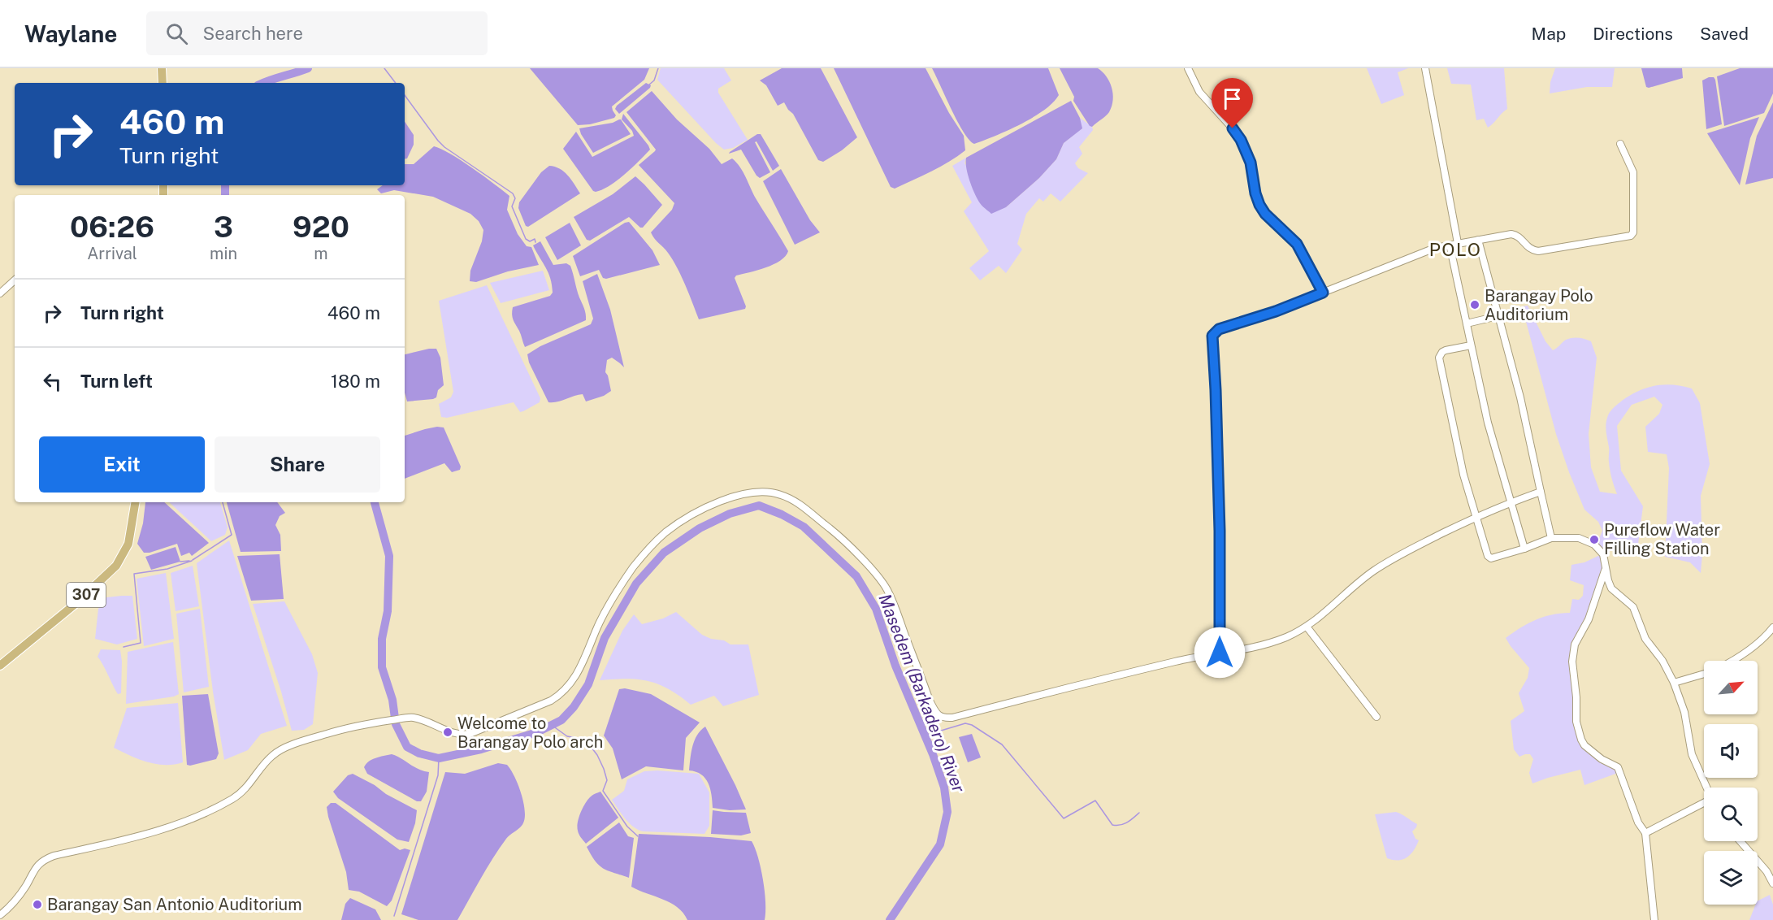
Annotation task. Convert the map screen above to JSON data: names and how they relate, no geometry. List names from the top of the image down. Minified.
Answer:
{"streets":{"main road":["307"]},"districts":["POLO"],"water":["Masedem (Barkadero) River"],"places":["Barangay Polo Auditorium","Pureflow Water Filling Station","Welcome to Barangay Polo arch","Barangay San Antonio Auditorium"],"north":"top right","page":{"header":"Waylane","search":"Search here","nav":["Map","Directions","Saved"],"turn":["460 m","Turn right"],"eta":["06:26","Arrival","3","min","920","m"],"list":[{"name":"Turn right","value":"460 m"},{"name":"Turn left","value":"180 m"}],"buttons":["Exit","Share"]}}
